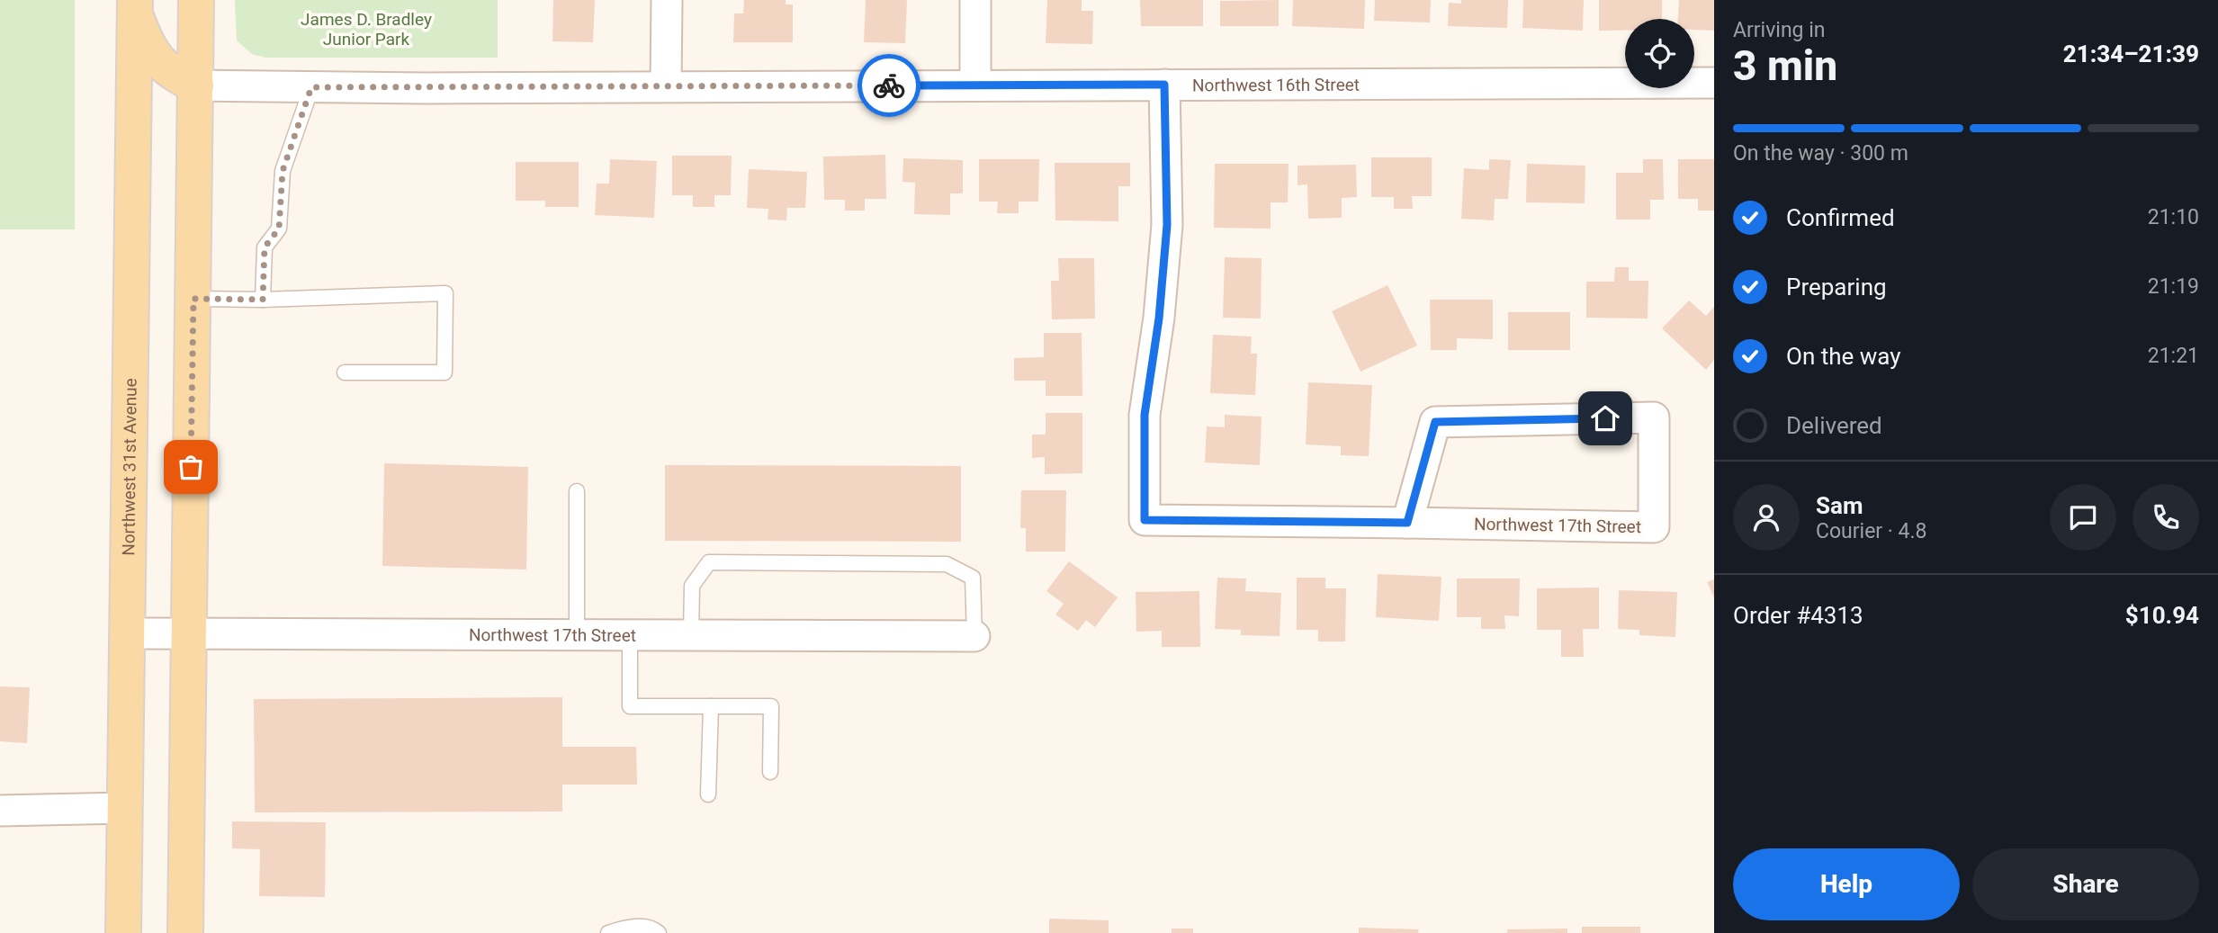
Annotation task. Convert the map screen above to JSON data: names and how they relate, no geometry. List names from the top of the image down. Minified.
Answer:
{"streets":{"main road":["Northwest 31st Avenue"],"street":["Northwest 16th Street","Northwest 17th Street"]},"crossings":[["Northwest 16th Street","Northwest 17th Street"],["Northwest 31st Avenue","Northwest 17th Street"]],"parks":["James D. Bradley Junior Park"],"page":{"heading":["3 min","Arriving in","21:34–21:39"],"panel":["Sam","Courier · 4.8","Order #4313","$10.94"],"bar":"On the way · 300 m","list":[["Confirmed","21:10"],["Preparing","21:19"],["On the way","21:21"],"Delivered"],"buttons":["Help","Share"]}}
